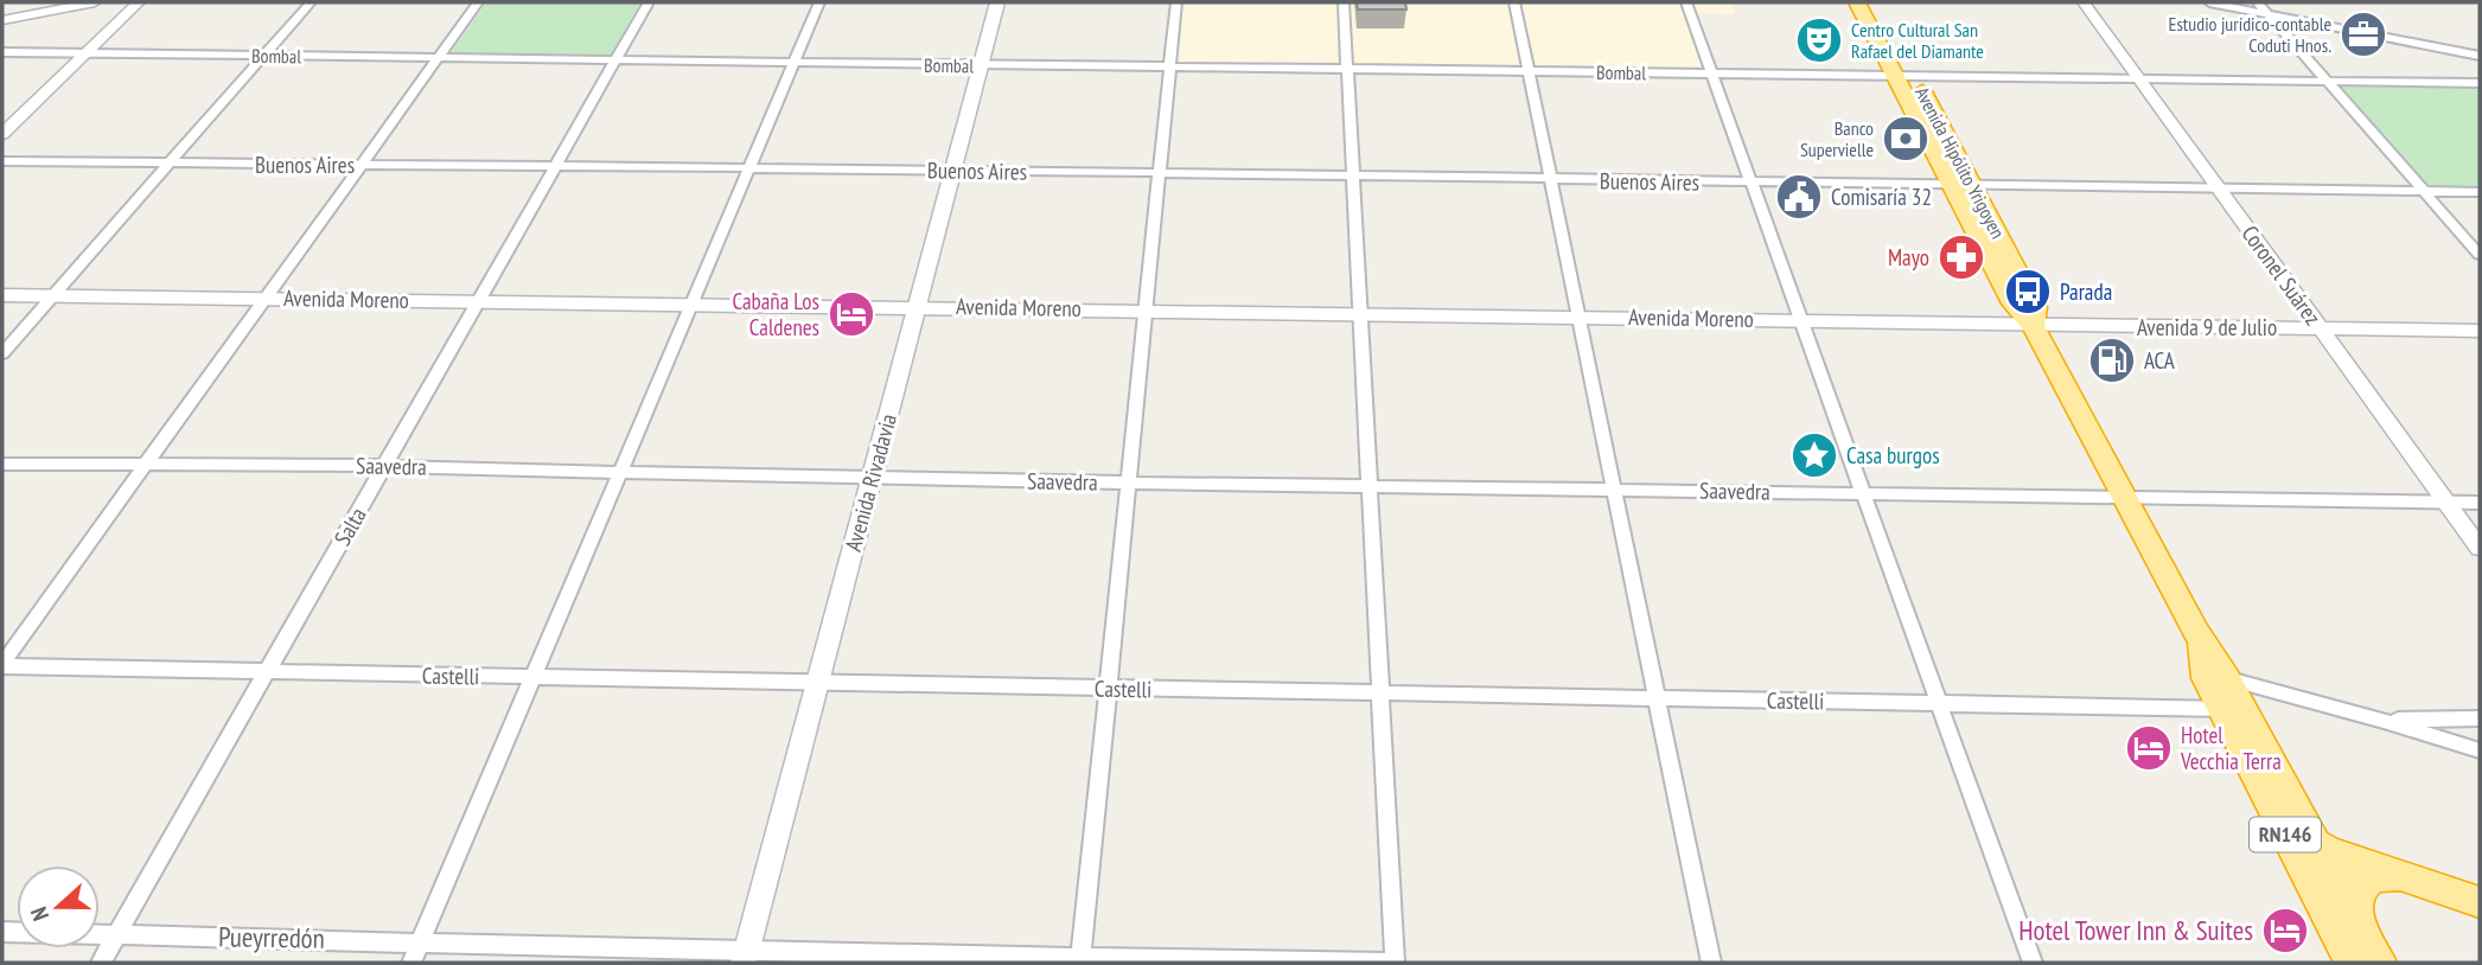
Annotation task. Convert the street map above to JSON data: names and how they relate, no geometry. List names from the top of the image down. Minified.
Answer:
{"streets":{"highway":["Avenida Hipólito Yrigoyen","RN146"],"main road":["Avenida Rivadavia"],"street":["Bombal","Buenos Aires","Coronel Suárez","Avenida Moreno","Avenida 9 de Julio","Saavedra","Salta","Castelli","Pueyrredón"]},"crossings":[["Bombal","Avenida Hipólito Yrigoyen"],["Bombal","Coronel Suárez"],["Bombal","Avenida Rivadavia"],["Bombal","Salta"],["Avenida Hipólito Yrigoyen","Buenos Aires"],["Avenida Hipólito Yrigoyen","Avenida Moreno"],["Avenida Hipólito Yrigoyen","Avenida 9 de Julio"],["Avenida Hipólito Yrigoyen","Saavedra"],["Avenida Hipólito Yrigoyen","Castelli"],["Buenos Aires","Coronel Suárez"],["Buenos Aires","Avenida Rivadavia"],["Buenos Aires","Salta"],["Coronel Suárez","Avenida 9 de Julio"],["Coronel Suárez","Saavedra"],["Avenida Moreno","Avenida 9 de Julio"],["Avenida Moreno","Avenida Rivadavia"],["Avenida Moreno","Salta"],["Saavedra","Avenida Rivadavia"],["Saavedra","Salta"],["Avenida Rivadavia","Castelli"],["Avenida Rivadavia","Pueyrredón"],["Salta","Castelli"],["Salta","Pueyrredón"]],"places":{"office":["Estudio jurídico-contable Coduti Hnos."],"theatre":["Centro Cultural San Rafael del Diamante"],"bank":["Banco Supervielle"],"public building":["Comisaría 32"],"pharmacy":["Mayo"],"bus stop":["Parada"],"hotel":["Cabaña Los Caldenes","Hotel Vecchia Terra","Hotel Tower Inn & Suites"],"fuel station":["ACA"],"place":["Casa burgos"]},"north":"left"}
